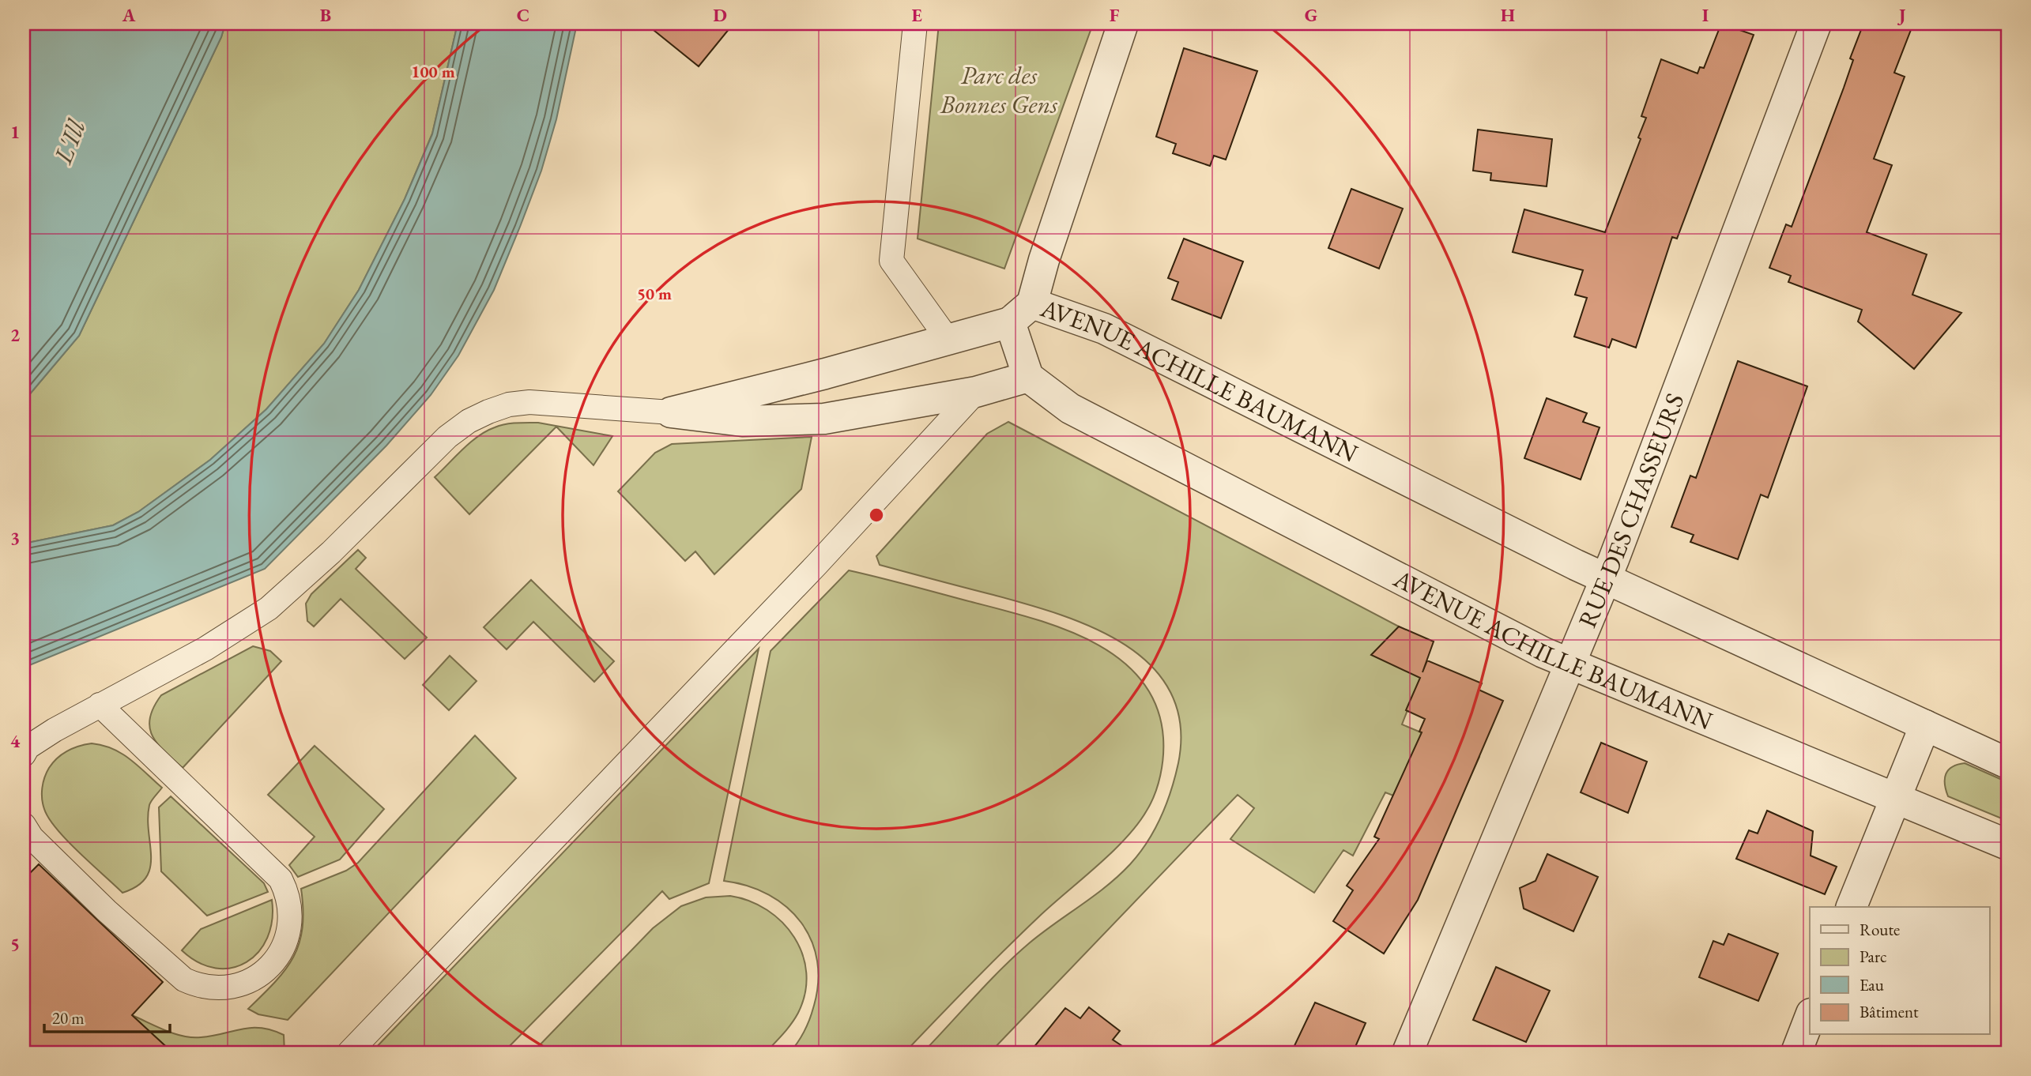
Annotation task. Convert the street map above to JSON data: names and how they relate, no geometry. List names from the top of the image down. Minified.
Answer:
{"streets":{"street":["AVENUE ACHILLE BAUMANN","RUE DES CHASSEURS"]},"crossings":[["AVENUE ACHILLE BAUMANN","RUE DES CHASSEURS"]],"water":["L'Ill"],"parks":["Parc des Bonnes Gens"],"legend":["Route","Parc","Eau","Bâtiment"],"scale_bar":"20 m","grid":{"columns":["A","B","C","D","E","F","G","H","I","J"],"rows":["1","2","3","4","5"]},"rings":["100 m","50 m"]}
